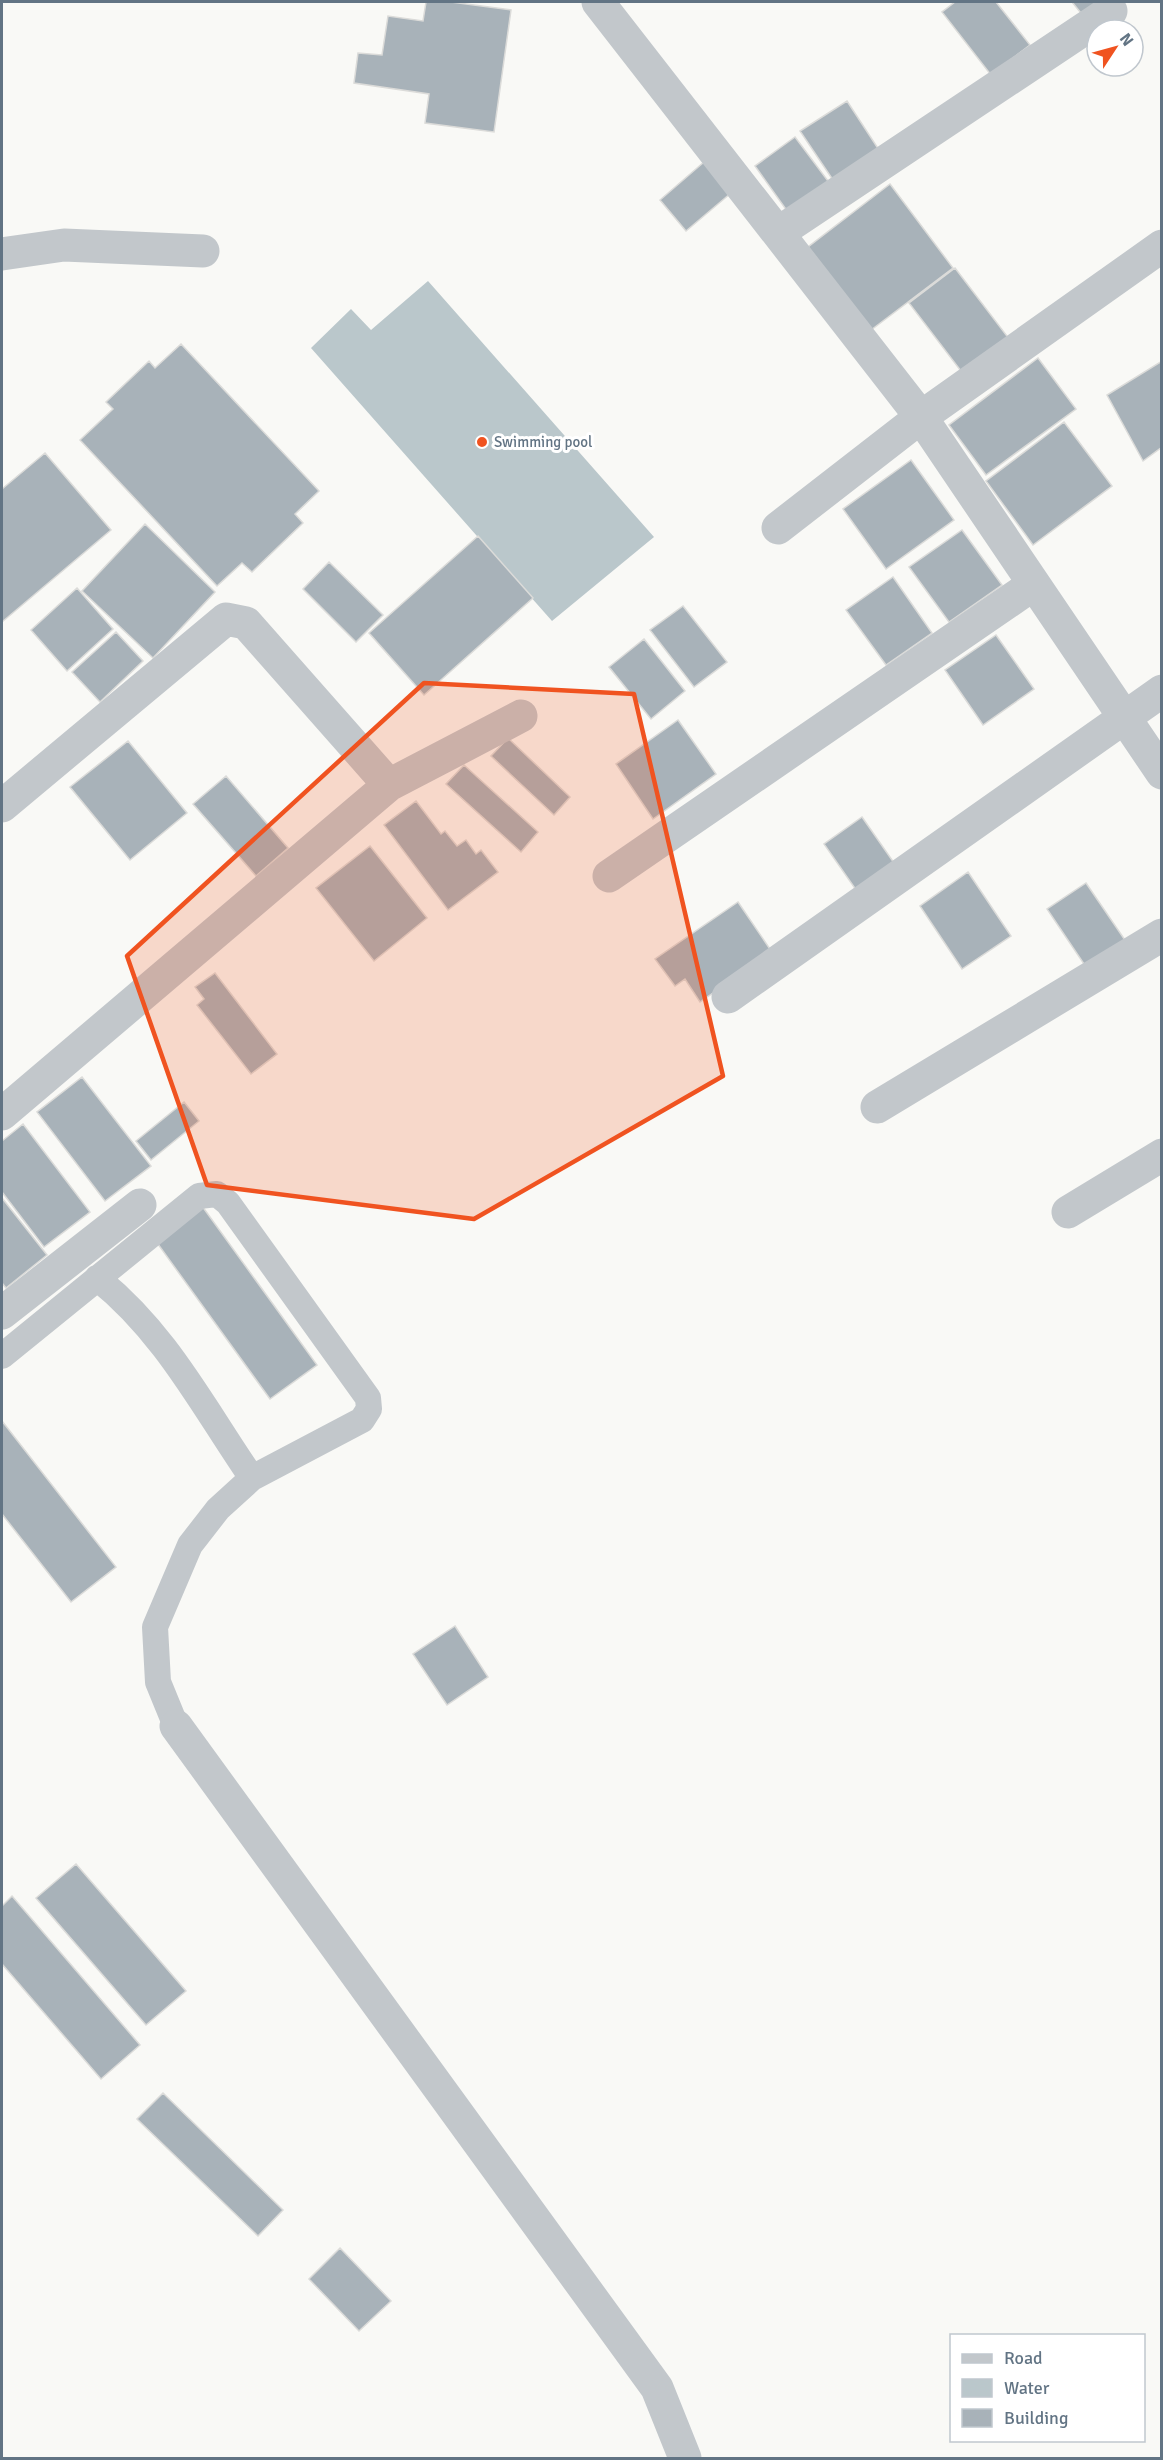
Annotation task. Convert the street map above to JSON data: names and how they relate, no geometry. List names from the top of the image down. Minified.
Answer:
{"places":["Swimming pool"],"legend":["Road","Water","Building"],"north":"top right"}
